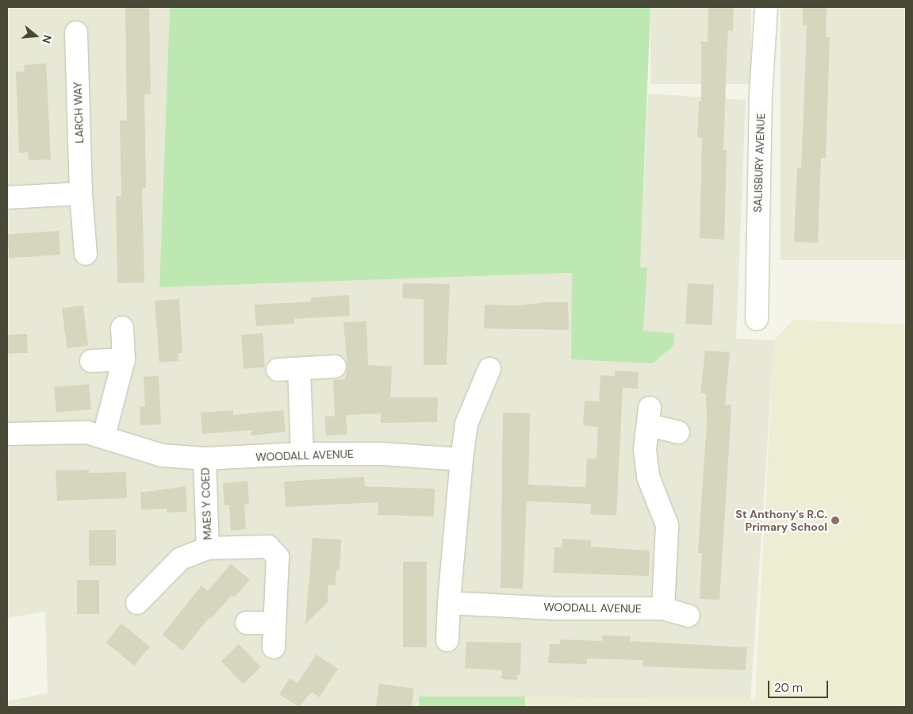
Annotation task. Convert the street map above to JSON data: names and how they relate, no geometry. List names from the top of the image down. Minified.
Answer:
{"streets":{"street":["LARCH WAY","SALISBURY AVENUE","WOODALL AVENUE","MAES Y COED"]},"crossings":[["WOODALL AVENUE","MAES Y COED"]],"places":["St Anthony's R.C. Primary School"],"scale_bar":"20 m","north":"right"}
